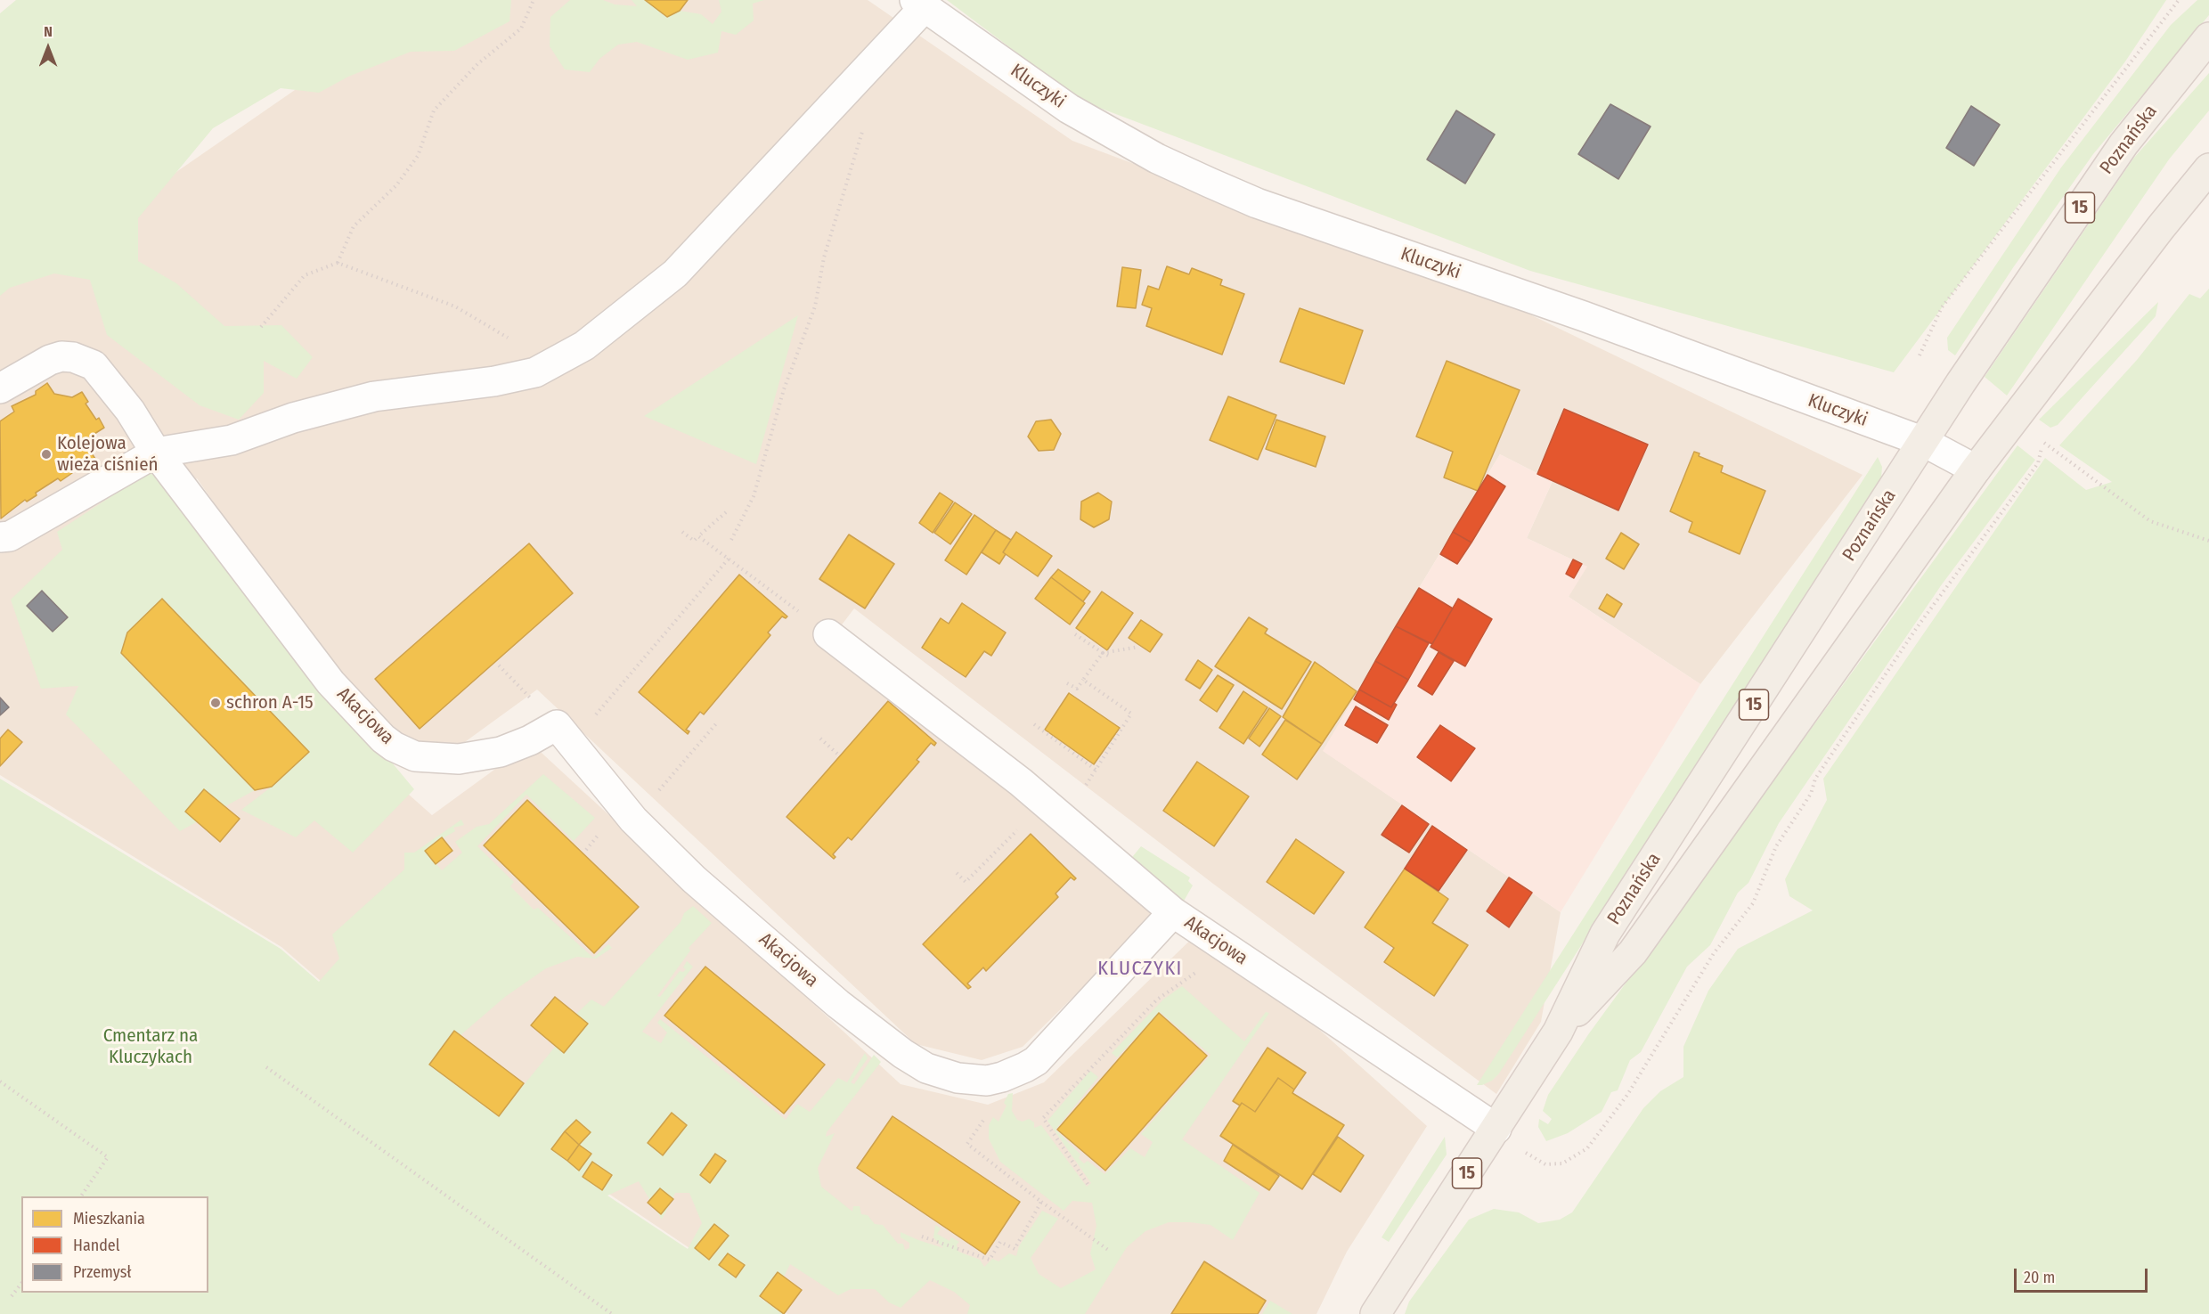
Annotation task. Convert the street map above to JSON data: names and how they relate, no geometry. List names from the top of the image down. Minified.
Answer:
{"streets":{"main road":["Poznańska","15"],"street":["Kluczyki","Akacjowa"]},"crossings":[["Kluczyki","Poznańska"],["Poznańska","Akacjowa"]],"districts":["KLUCZYKI"],"parks":["Cmentarz na Kluczykach"],"places":["Kolejowa wieża ciśnień","schron A-15"],"legend":["Mieszkania","Handel","Przemysł"],"scale_bar":"20 m","north":"top"}
